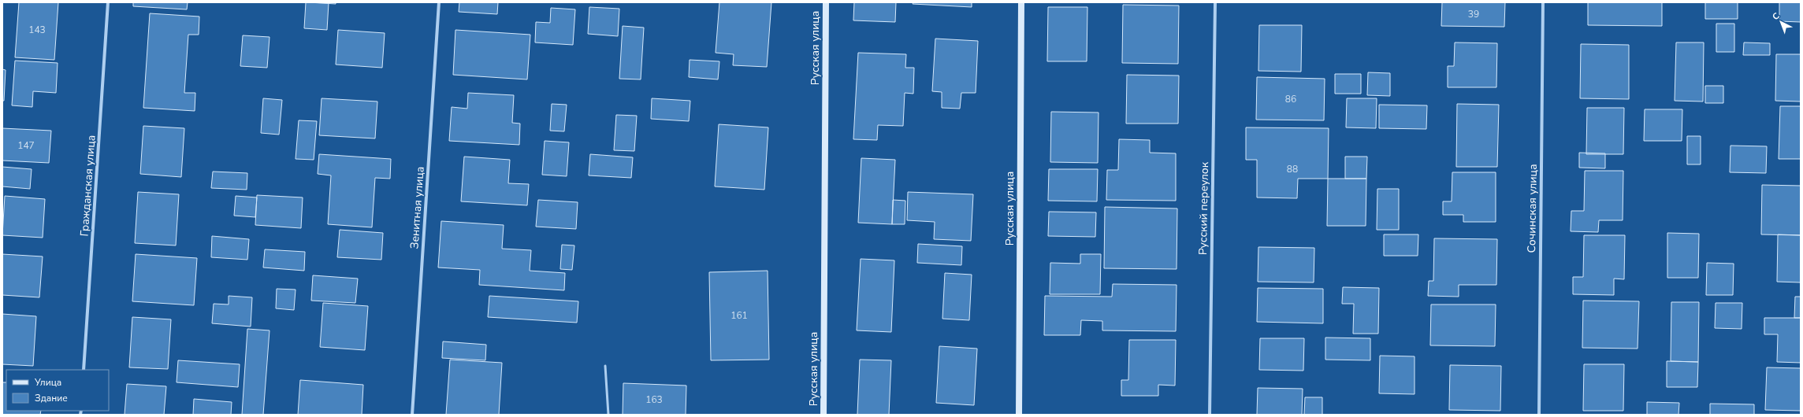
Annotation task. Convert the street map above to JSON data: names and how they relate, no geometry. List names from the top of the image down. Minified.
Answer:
{"streets":{"main road":["Русская улица"],"street":["Гражданская улица","Зенитная улица","Русский переулок","Сочинская улица"]},"house_numbers":["39","143","86","147","88","161","163"],"legend":["Улица","Здание"],"north":"top left"}
